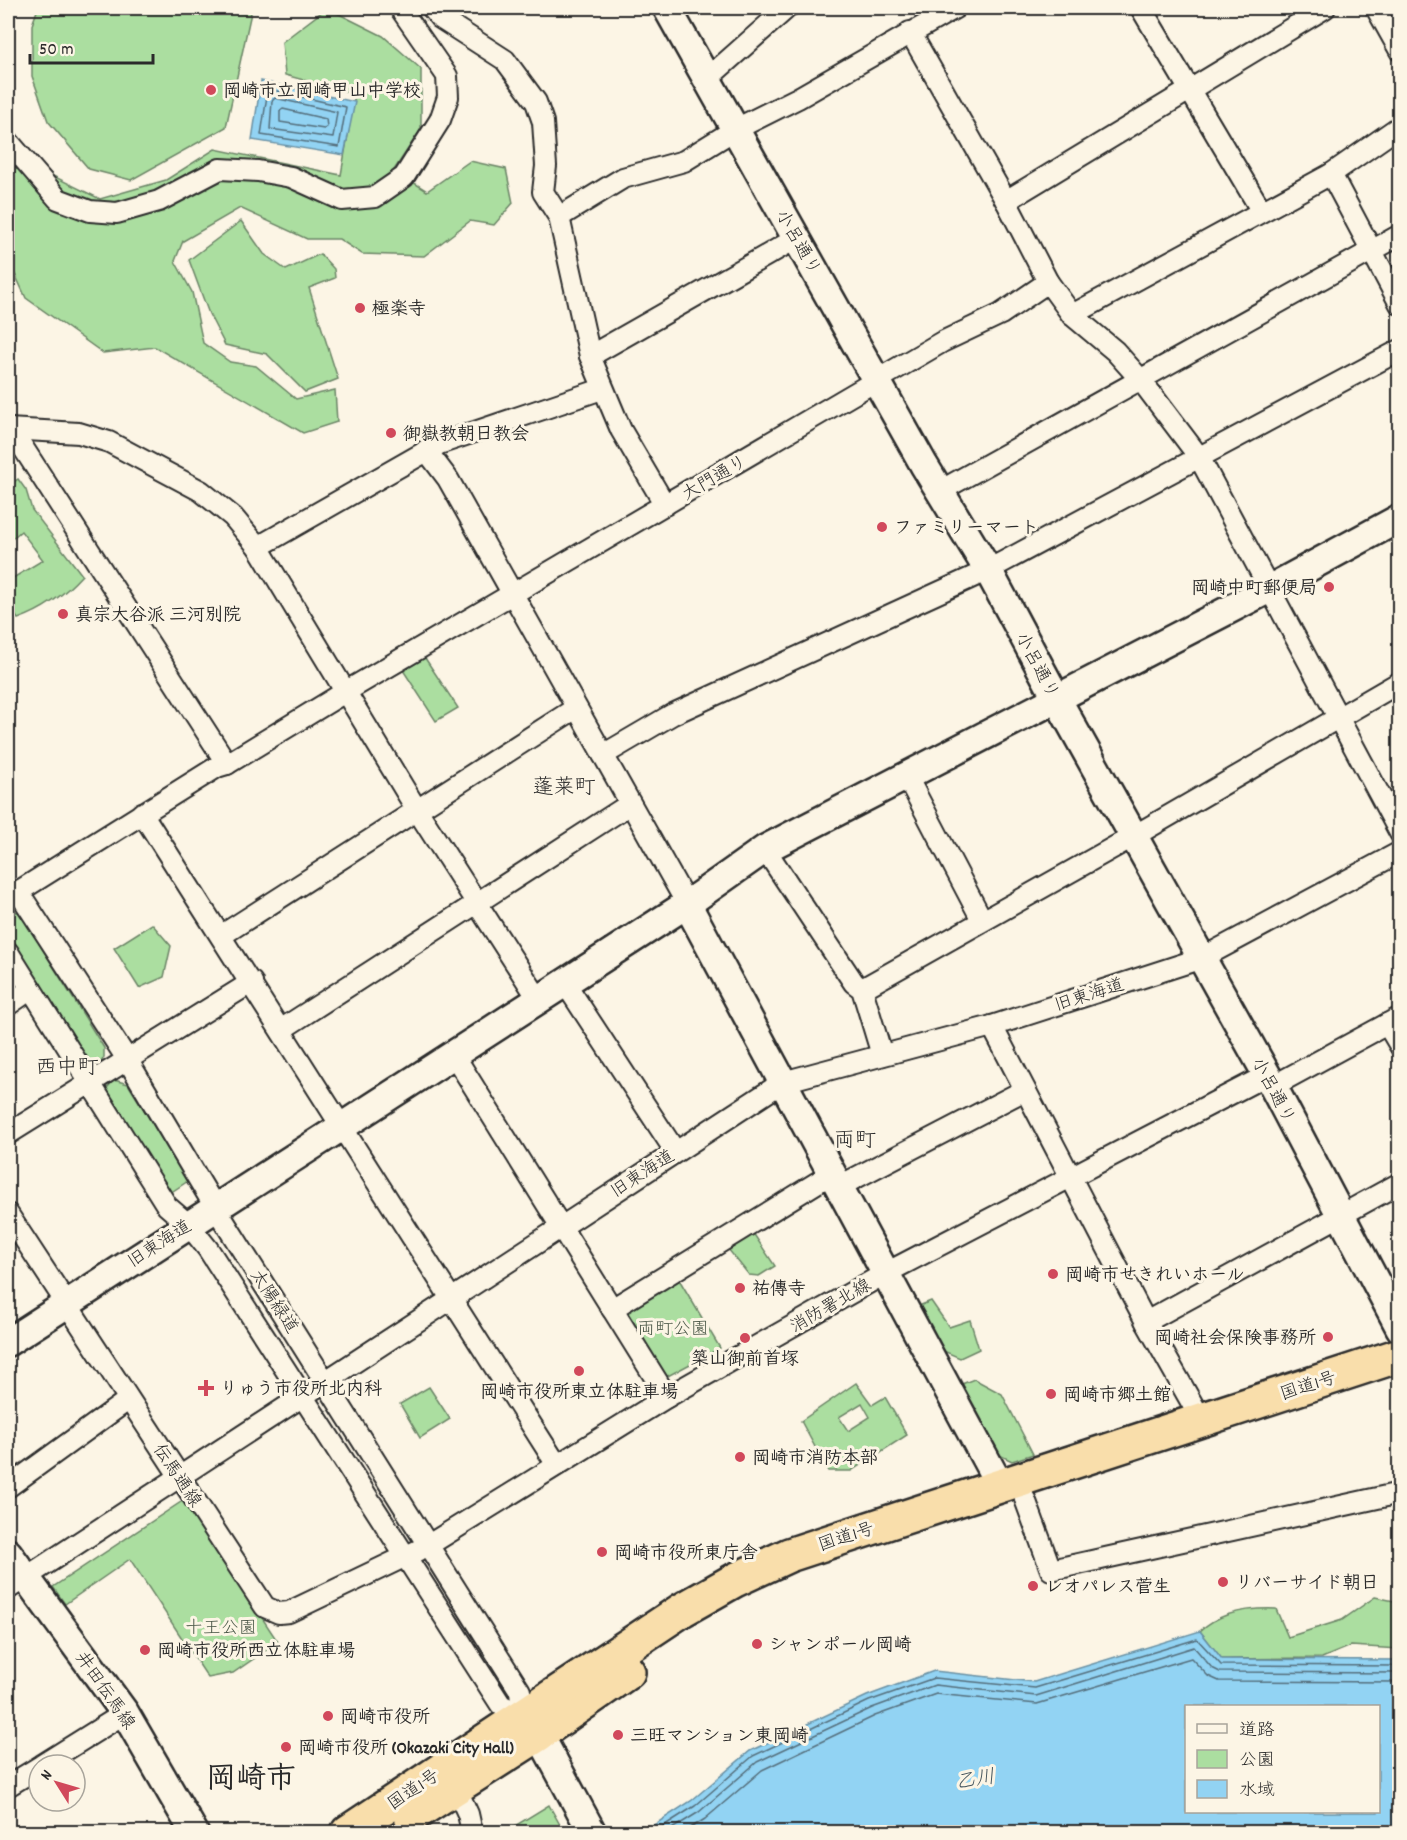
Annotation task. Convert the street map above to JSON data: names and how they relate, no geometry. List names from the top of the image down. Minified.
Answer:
{"streets":{"highway":["国道1号"],"street":["小呂通り","大門通り","旧東海道","太陽緑道","消防署北線","伝馬通線","井田伝馬線"]},"crossings":[["小呂通り","大門通り"],["小呂通り","旧東海道"],["小呂通り","消防署北線"],["大門通り","太陽緑道"],["旧東海道","太陽緑道"],["旧東海道","伝馬通線"],["旧東海道","井田伝馬線"],["太陽緑道","消防署北線"],["太陽緑道","国道1号"],["太陽緑道","伝馬通線"],["消防署北線","伝馬通線"]],"districts":["蓬莱町","西中町","両町","岡崎市"],"water":["乙川"],"parks":["両町公園","十王公園"],"places":{"other":["岡崎市立岡崎甲山中学校","極楽寺","御嶽教朝日教会","ファミリーマート","岡崎中町郵便局","真宗大谷派 三河別院","岡崎市せきれいホール","祐傳寺","岡崎社会保険事務所","築山御前首塚","岡崎市役所東立体駐車場","岡崎市郷土館","岡崎市消防本部","岡崎市役所東庁舎","リバーサイド朝日","レオパレス菅生","シャンポール岡崎","岡崎市役所西立体駐車場","岡崎市役所","三旺マンション東岡崎","岡崎市役所 (Okazaki City Hall)"],"health":["りゅう市役所北内科"]},"legend":["道路","公園","水域"],"scale_bar":"50 m","north":"top left"}
